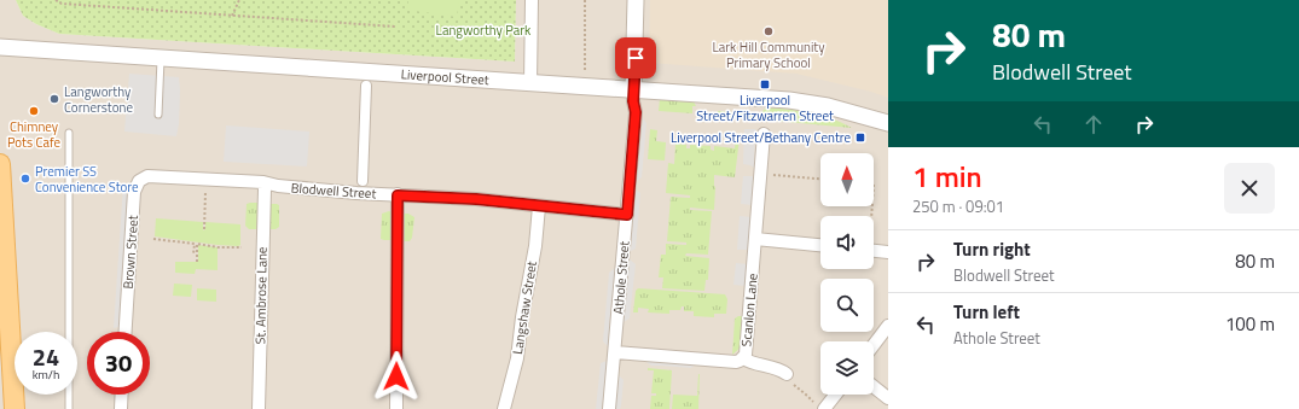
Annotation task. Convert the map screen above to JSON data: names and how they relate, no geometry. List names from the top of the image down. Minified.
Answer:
{"streets":{"street":["Liverpool Street","Blodwell Street","Brown Street","Athole Street","St. Ambrose Lane","Langshaw Street","Scanlon Lane"]},"crossings":[["Liverpool Street","Athole Street"],["Blodwell Street","Brown Street"],["Blodwell Street","Athole Street"],["Blodwell Street","St. Ambrose Lane"],["Blodwell Street","Langshaw Street"],["Athole Street","Scanlon Lane"]],"parks":["Langworthy Park"],"places":{"other":["Lark Hill Community Primary School","Langworthy Cornerstone","Chimney Pots Cafe","Premier SS Convenience Store"],"transit":["Liverpool Street/Fitzwarren Street","Liverpool Street/Bethany Centre"]},"north":"top","page":{"turn":["80 m","Blodwell Street"],"heading":["1 min","250 m · 09:01"],"list":[{"name":"Turn right","note":"Blodwell Street","value":"80 m"},{"name":"Turn left","note":"Athole Street","value":"100 m"}],"speed":"24 km/h","limit":"30"}}
